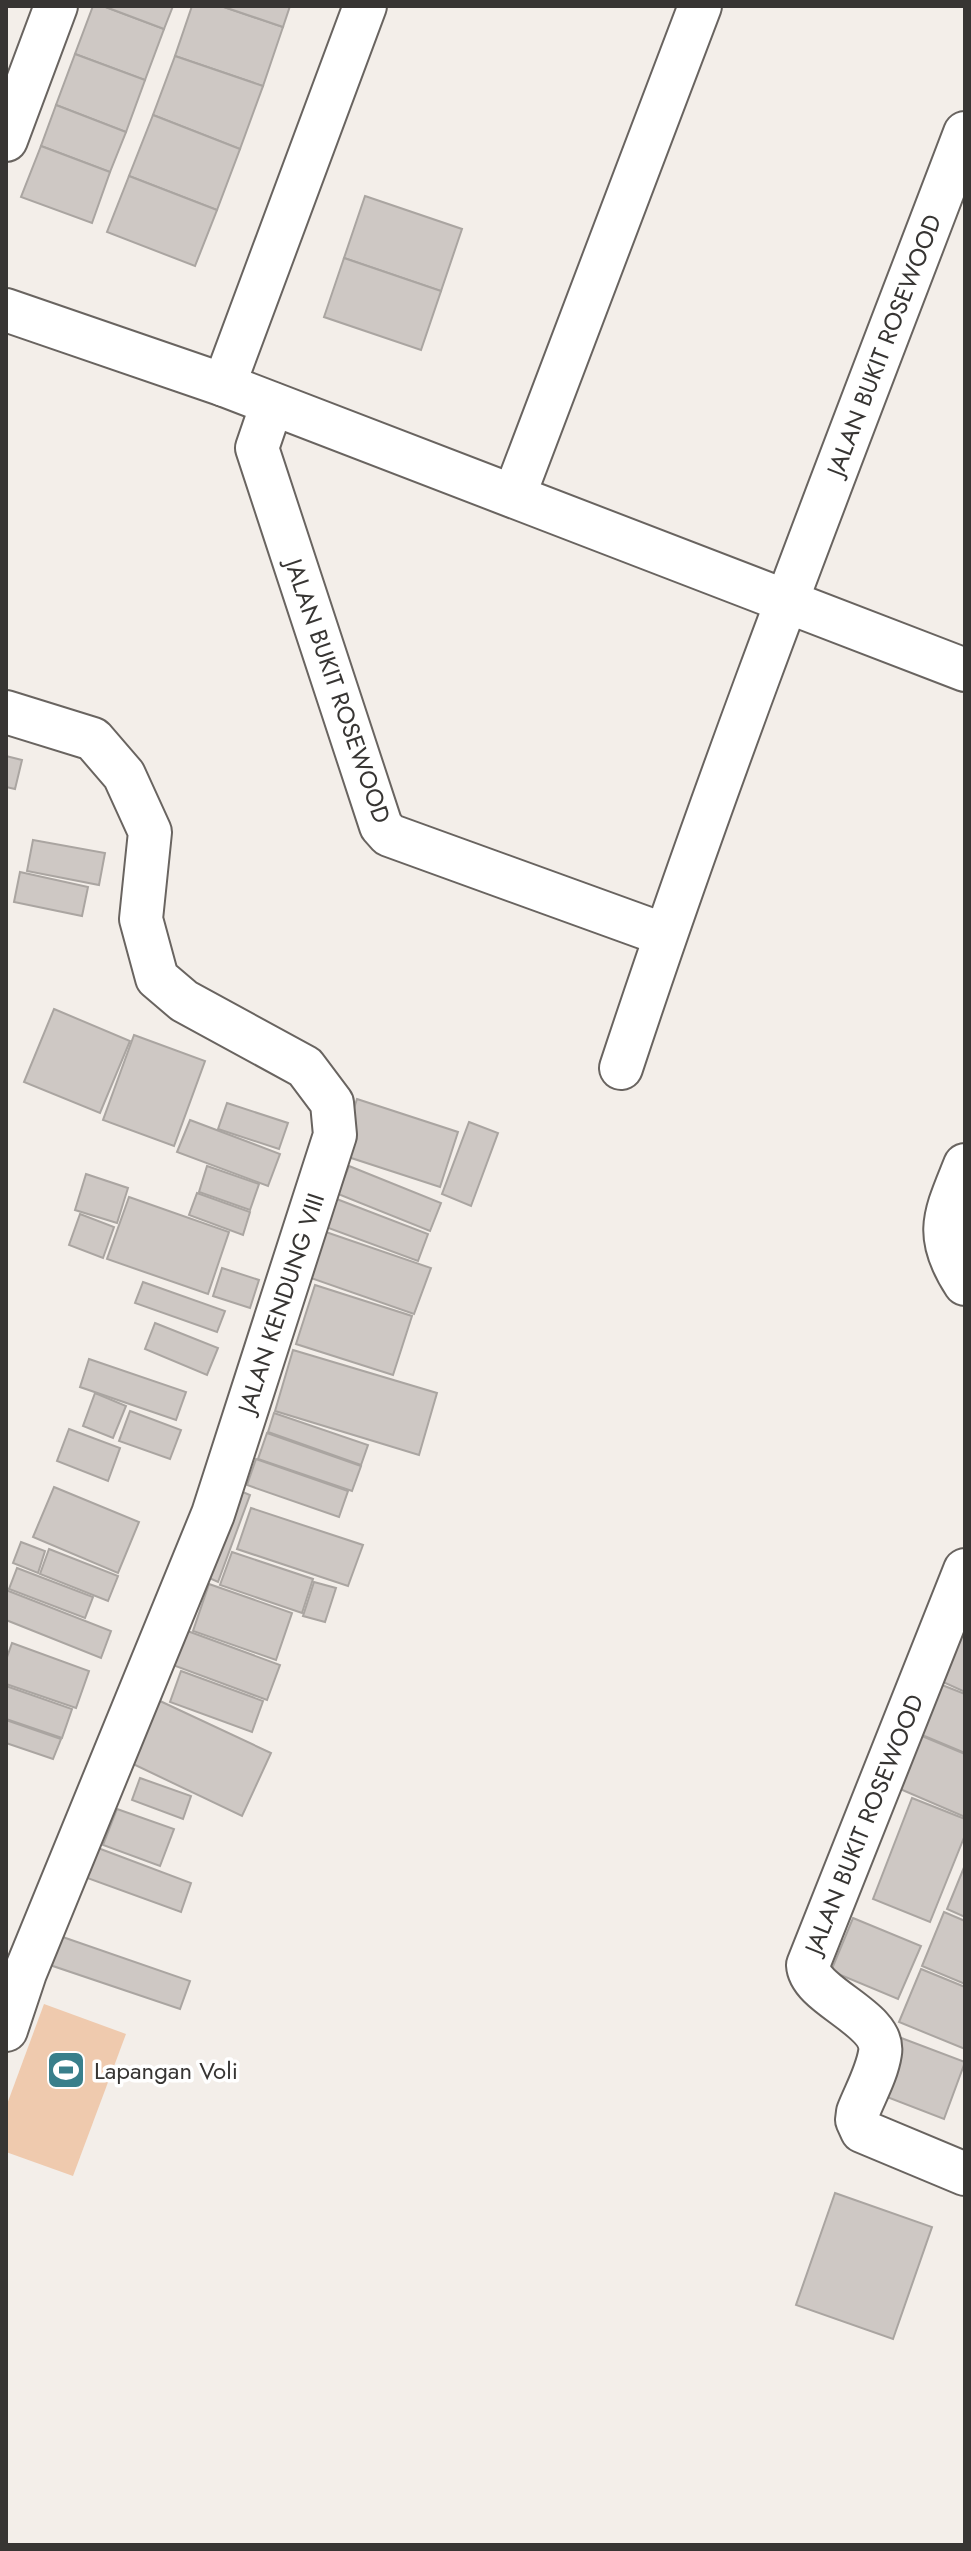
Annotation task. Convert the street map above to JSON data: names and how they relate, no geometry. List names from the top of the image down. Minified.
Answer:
{"streets":{"street":["JALAN BUKIT ROSEWOOD","JALAN KENDUNG VIII"]},"places":{"sports":["Lapangan Voli"]}}
